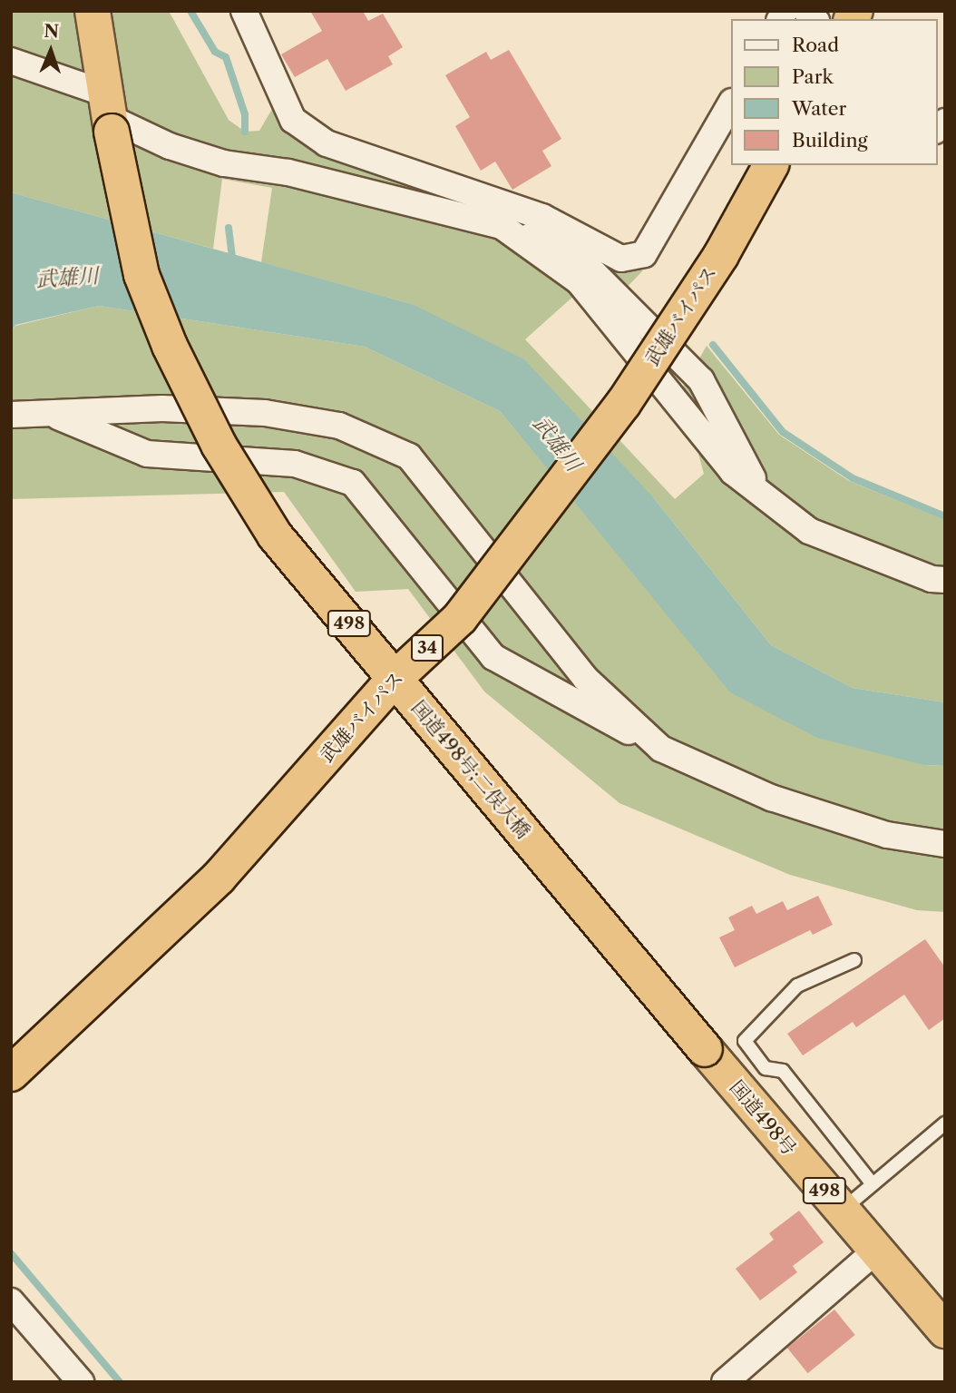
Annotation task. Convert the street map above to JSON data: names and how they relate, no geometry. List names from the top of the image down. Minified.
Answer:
{"streets":{"highway":["武雄バイパス","498","34","国道498号;二俣大橋","国道498号"]},"crossings":[["武雄バイパス","国道498号;二俣大橋"],["498","国道498号;二俣大橋"],["国道498号;二俣大橋","国道498号"]],"water":["武雄川"],"legend":["Road","Park","Water","Building"],"north":"top"}
